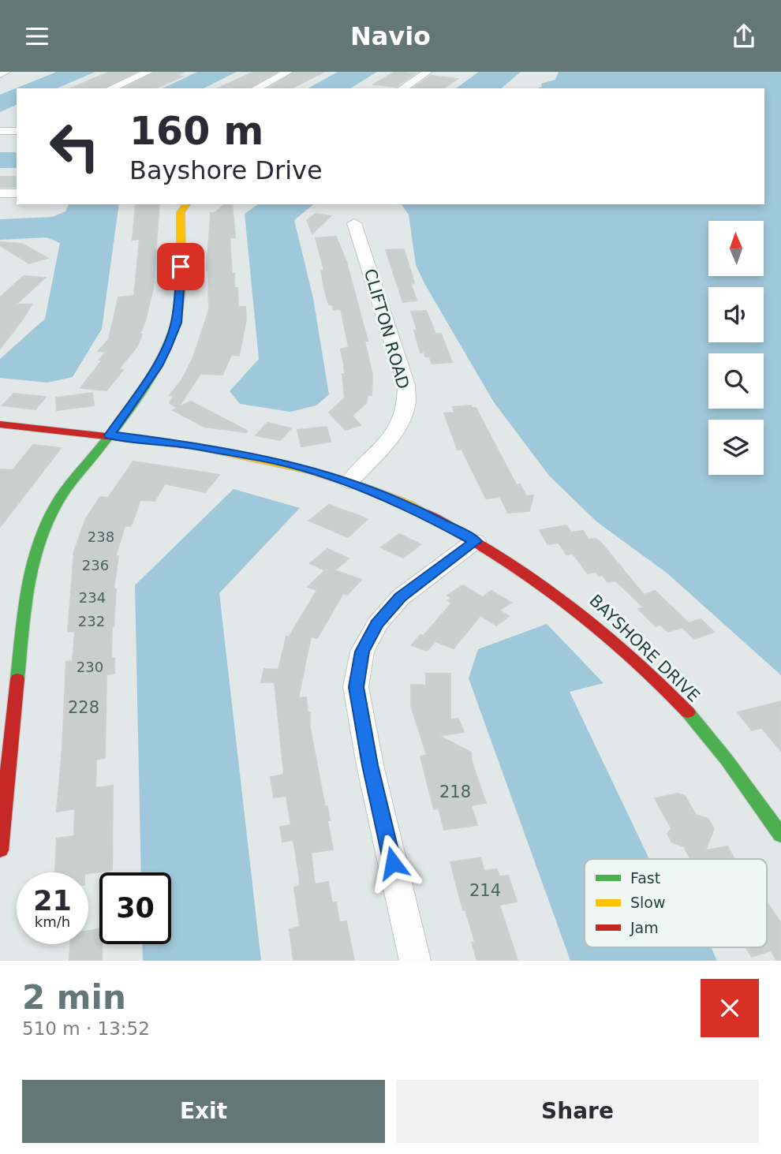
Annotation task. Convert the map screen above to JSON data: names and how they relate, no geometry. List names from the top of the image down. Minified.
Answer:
{"streets":{"street":["CLIFTON ROAD","BAYSHORE DRIVE"]},"crossings":[["CLIFTON ROAD","BAYSHORE DRIVE"]],"house_numbers":["238","236","234","232","230","228","218","214"],"legend":["Fast","Slow","Jam"],"north":"top","page":{"header":"Navio","turn":["160 m","Bayshore Drive"],"speed":"21 km/h","limit":"30","heading":["2 min","510 m · 13:52"],"buttons":["Exit","Share"]}}
